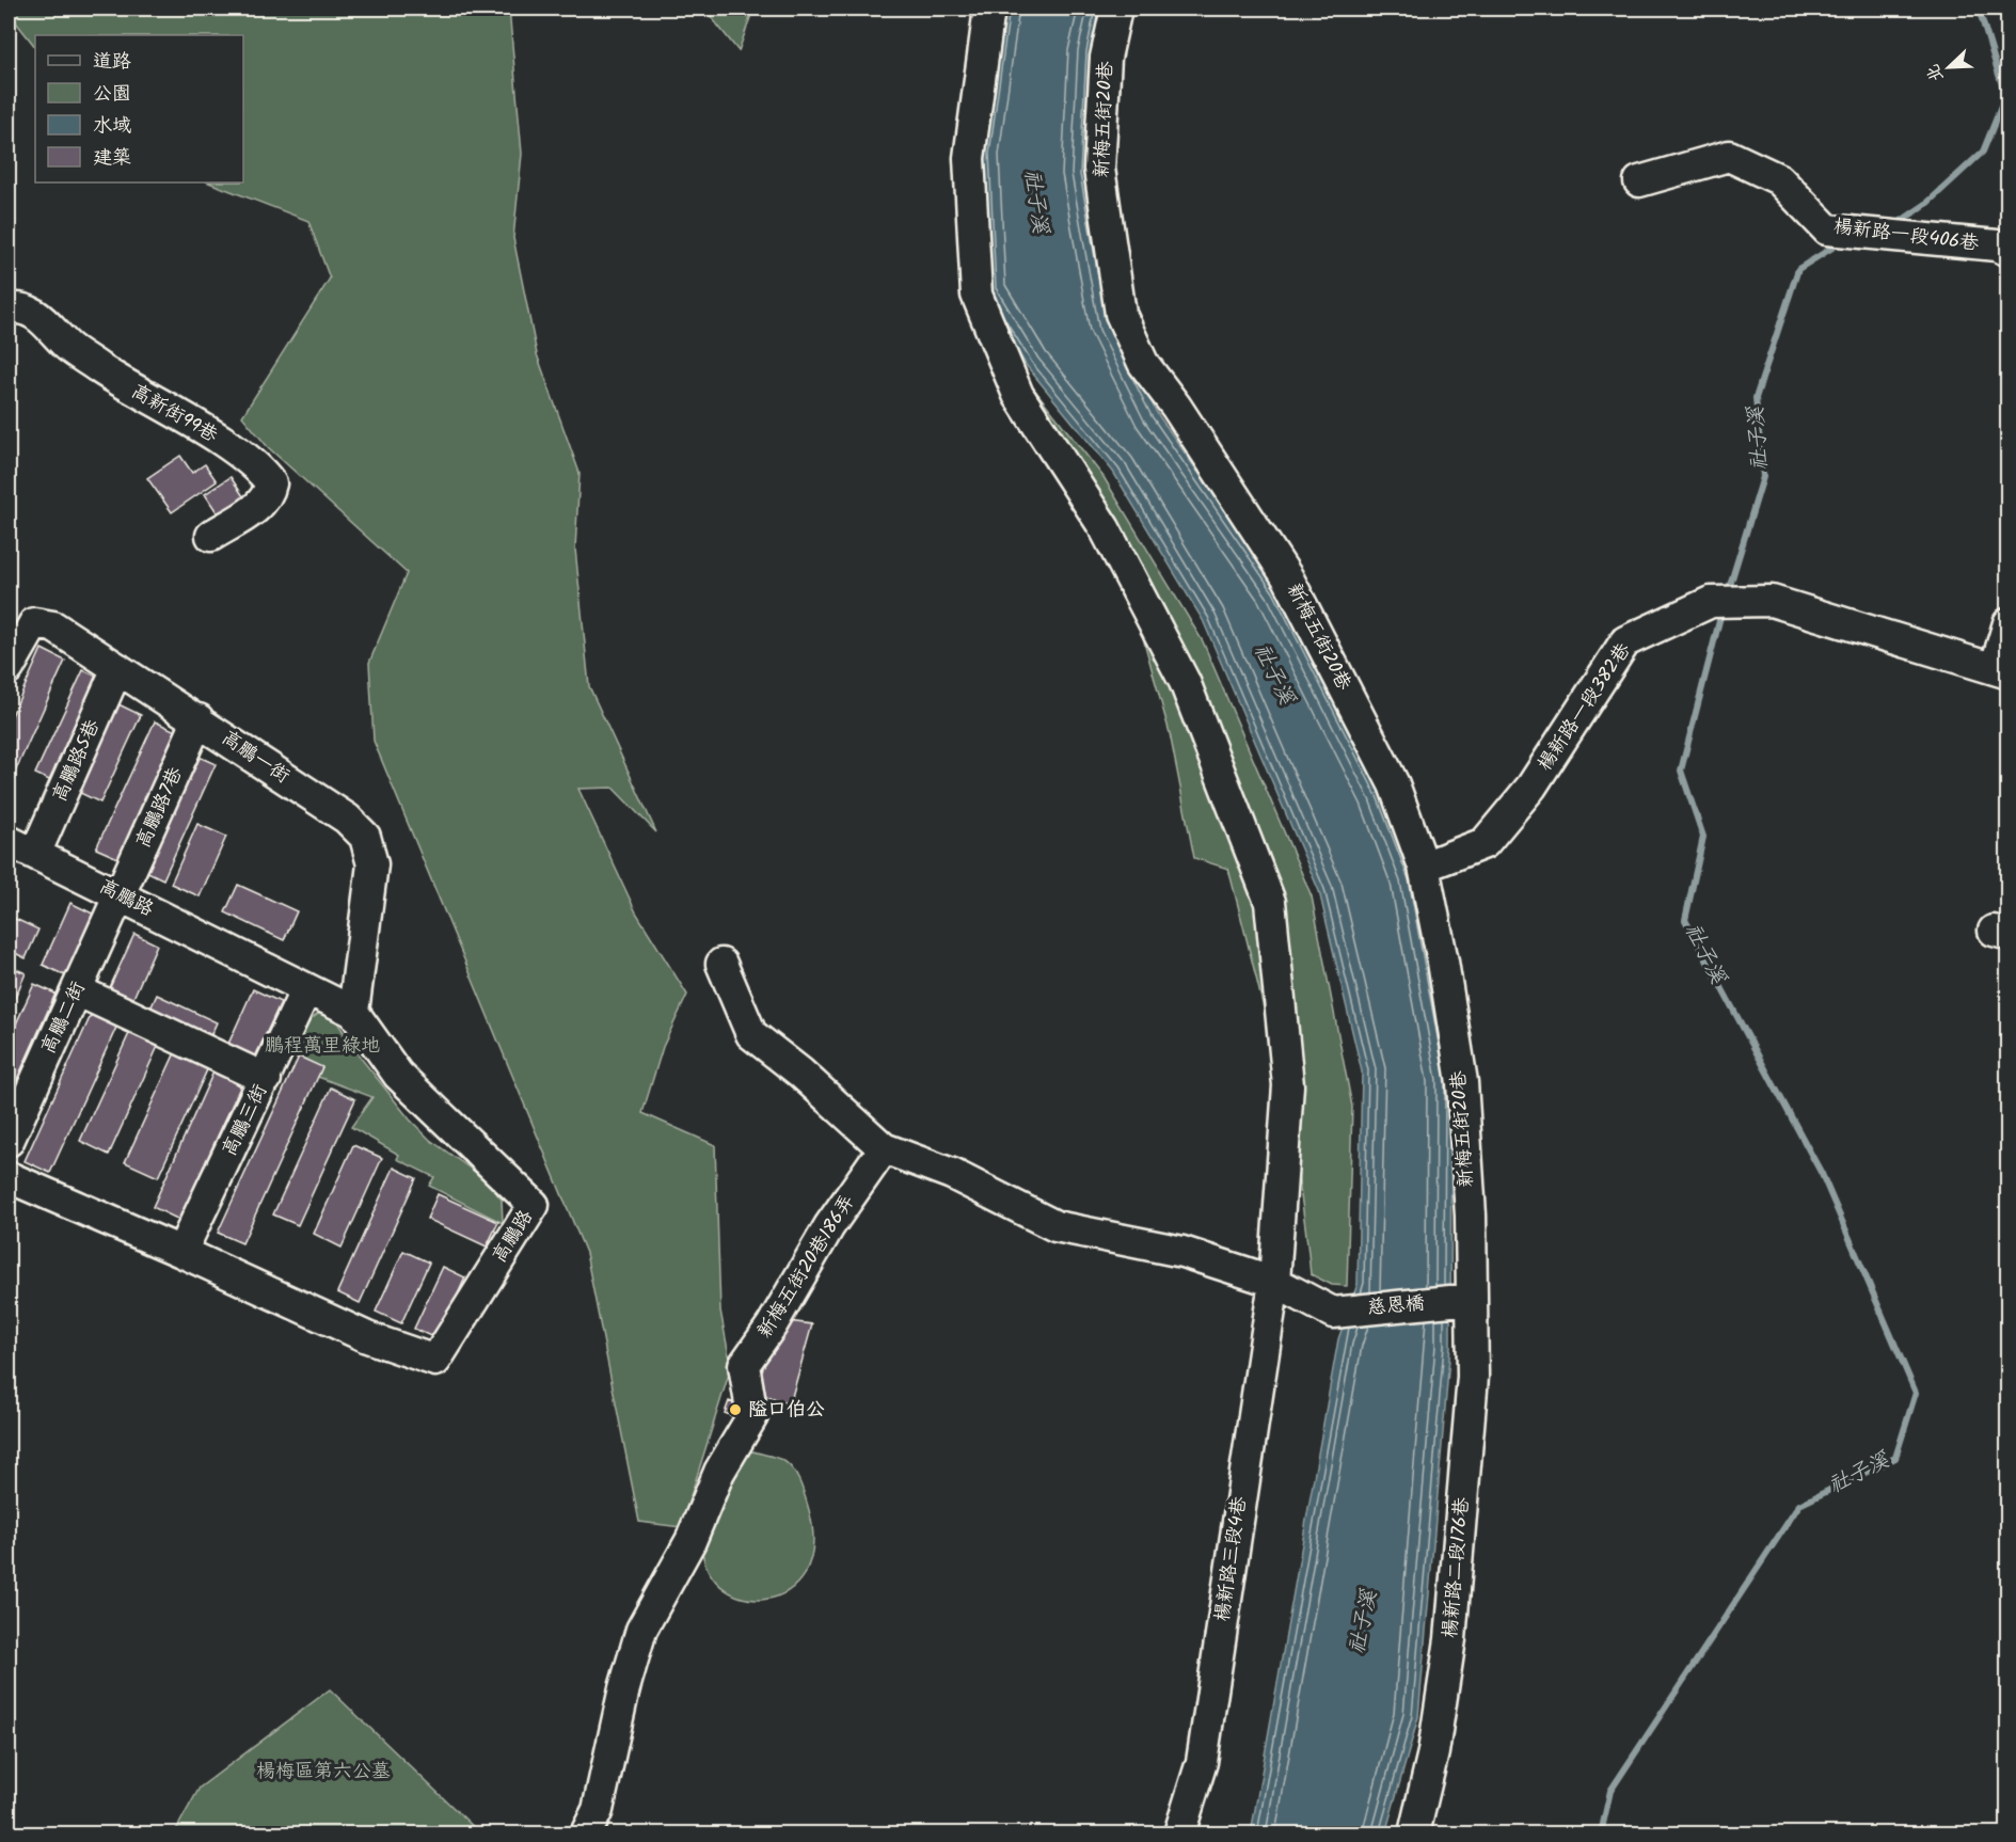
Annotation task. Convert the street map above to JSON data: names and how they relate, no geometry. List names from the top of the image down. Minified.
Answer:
{"streets":{"street":["新梅五街20巷","楊新路一段406巷","高新街99巷","楊新路一段382巷","高鵬一街","高鵬路5巷","高鵬路7巷","高鵬路","高鵬二街","高鵬三街","新梅五街20巷186弄","慈恩橋","楊新路三段4巷","楊新路二段176巷"]},"crossings":[["新梅五街20巷","楊新路一段382巷"],["新梅五街20巷","慈恩橋"],["新梅五街20巷","楊新路二段176巷"],["高鵬一街","高鵬路5巷"],["高鵬一街","高鵬路7巷"],["高鵬一街","高鵬路"],["高鵬路5巷","高鵬路"],["高鵬路7巷","高鵬路"],["高鵬路7巷","高鵬二街"],["高鵬路","高鵬二街"],["高鵬路","高鵬三街"],["慈恩橋","楊新路三段4巷"],["慈恩橋","楊新路二段176巷"]],"water":["社子溪"],"parks":["鵬程萬里綠地","楊梅區第六公墓"],"places":["隘口伯公"],"legend":["道路","公園","水域","建築"],"north":"bottom left"}
